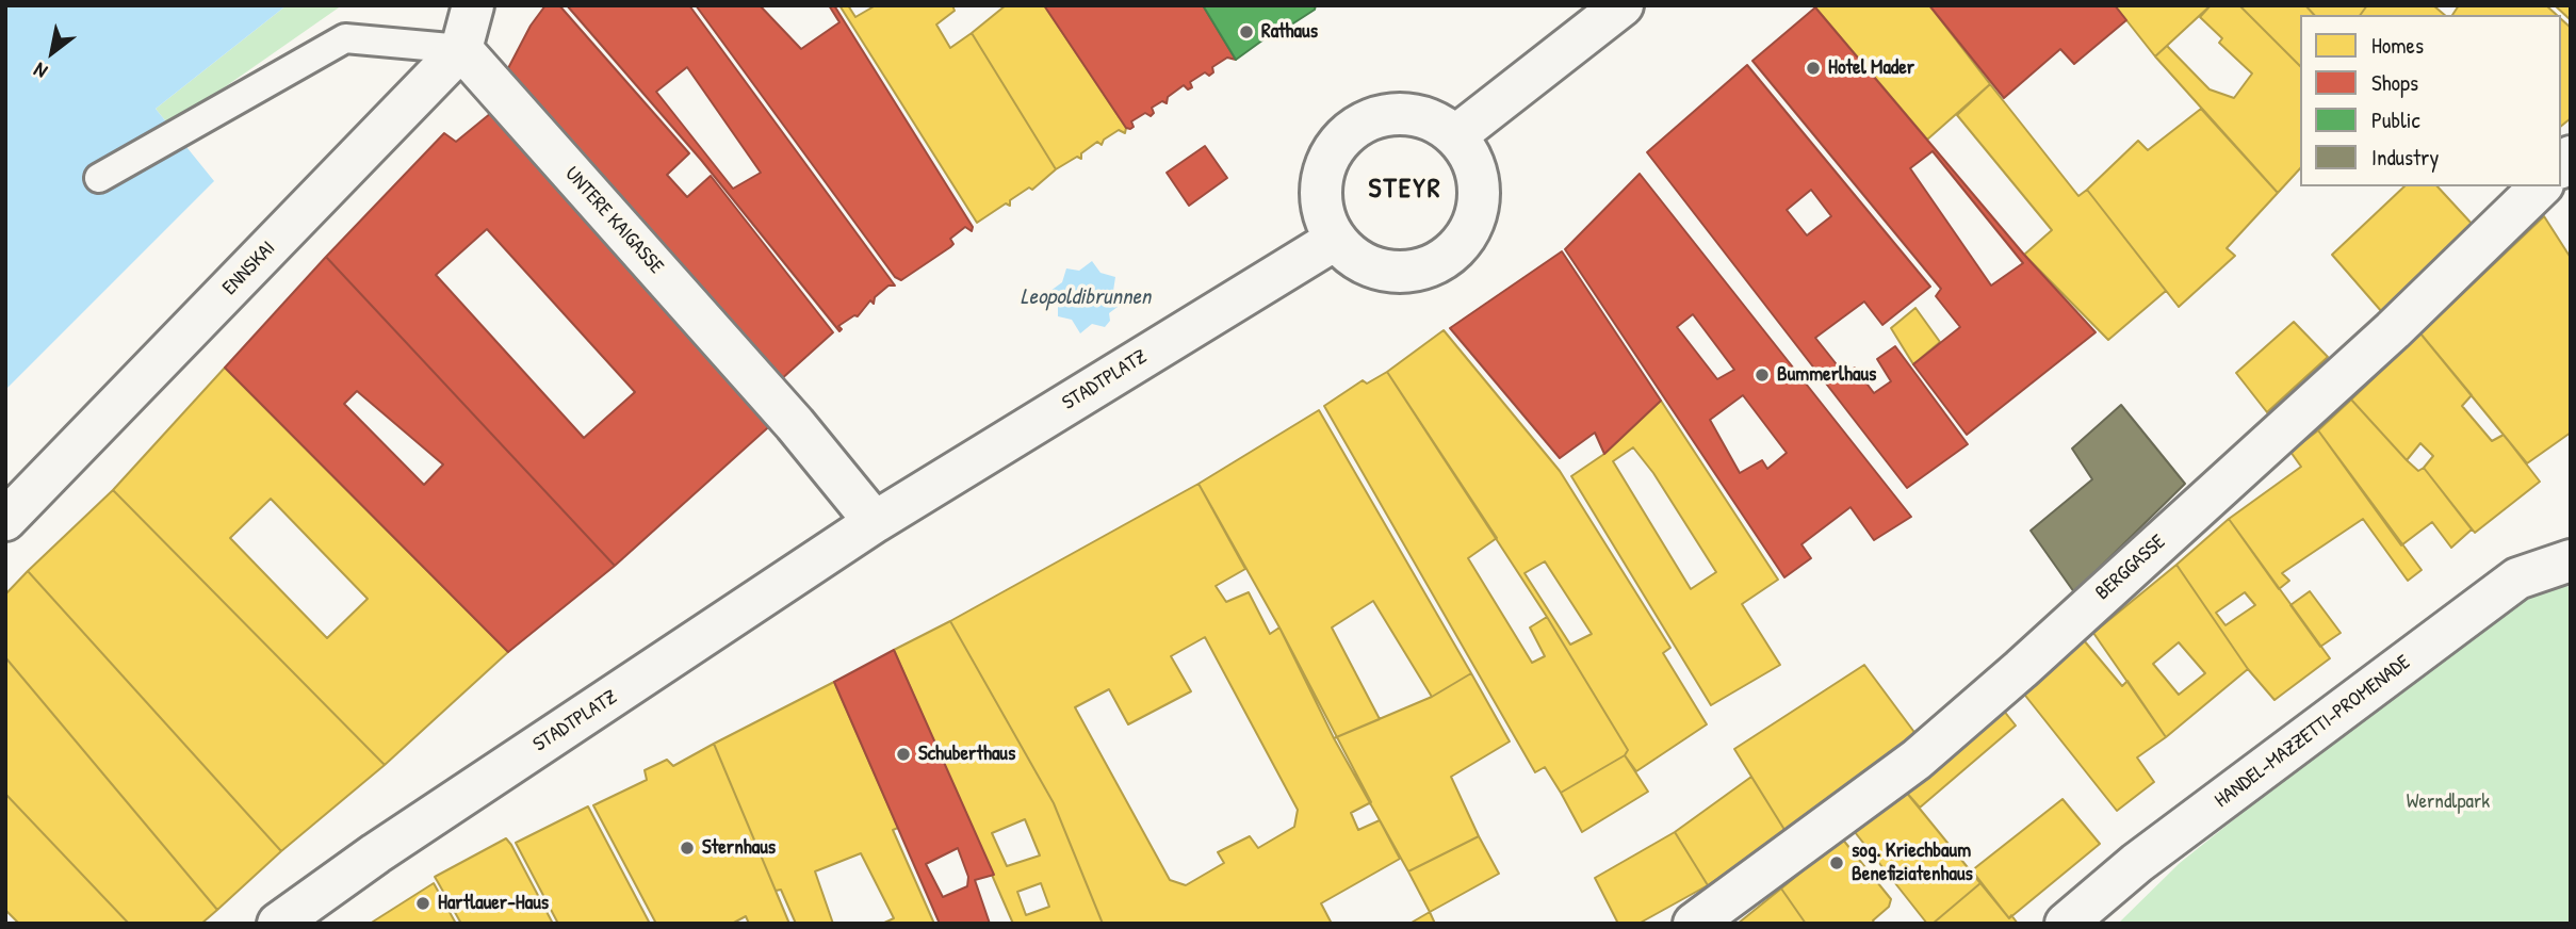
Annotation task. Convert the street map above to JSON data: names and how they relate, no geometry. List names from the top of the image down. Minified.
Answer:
{"streets":{"street":["UNTERE KAIGASSE","ENNSKAI","STADTPLATZ","BERGGASSE","HANDEL-MAZZETTI-PROMENADE"]},"crossings":[["UNTERE KAIGASSE","ENNSKAI"],["UNTERE KAIGASSE","STADTPLATZ"]],"districts":["STEYR"],"water":["Leopoldibrunnen"],"parks":["Werndlpark"],"places":["Rathaus","Hotel Mader","Bummerlhaus","Schuberthaus","Sternhaus","sog. Kriechbaum Benefiziatenhaus","Hartlauer-Haus"],"legend":["Homes","Shops","Public","Industry"],"north":"bottom left"}
